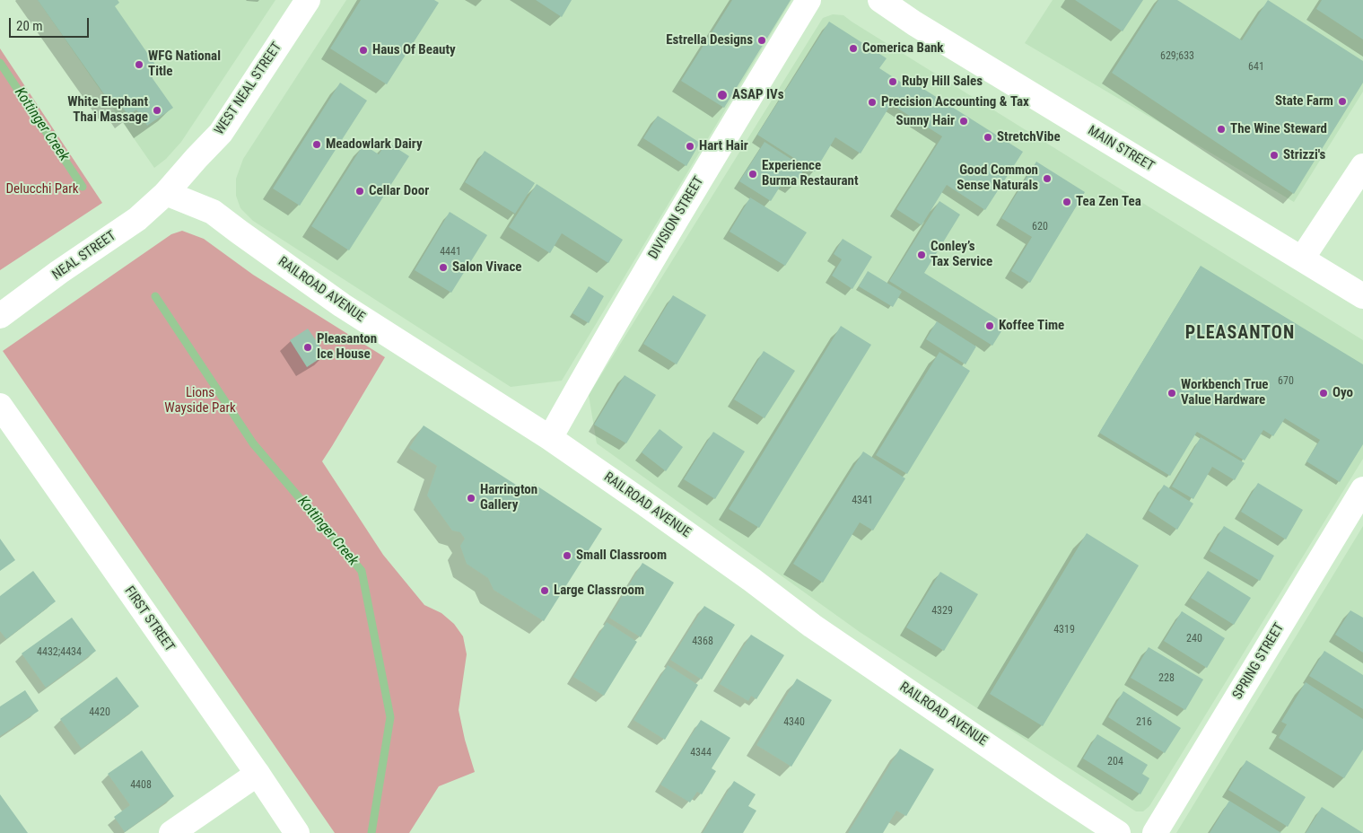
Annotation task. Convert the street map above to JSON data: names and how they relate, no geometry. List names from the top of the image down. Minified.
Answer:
{"streets":{"street":["WEST NEAL STREET","MAIN STREET","DIVISION STREET","NEAL STREET","RAILROAD AVENUE","FIRST STREET","SPRING STREET"]},"crossings":[["WEST NEAL STREET","NEAL STREET"],["WEST NEAL STREET","RAILROAD AVENUE"],["DIVISION STREET","RAILROAD AVENUE"],["NEAL STREET","RAILROAD AVENUE"]],"districts":["PLEASANTON"],"water":["Kottinger Creek"],"parks":["Delucchi Park","Lions Wayside Park"],"places":["Estrella Designs","Comerica Bank","Haus Of Beauty","WFG National Title","Ruby Hill Sales","ASAP IVs","State Farm","Precision Accounting & Tax","White Elephant Thai Massage","Sunny Hair","The Wine Steward","StretchVibe","Meadowlark Dairy","Hart Hair","Strizzi's","Experience Burma Restaurant","Good Common Sense Naturals","Cellar Door","Tea Zen Tea","Conley’s Tax Service","Salon Vivace","Koffee Time","Pleasanton Ice House","Workbench True Value Hardware","Oyo","Harrington Gallery","Small Classroom","Large Classroom"],"house_numbers":["629;633","641","620","4441","670","4341","4329","4319","240","4368","4432;4434","228","4420","4340","216","4344","204","4408"],"scale_bar":"20 m"}
